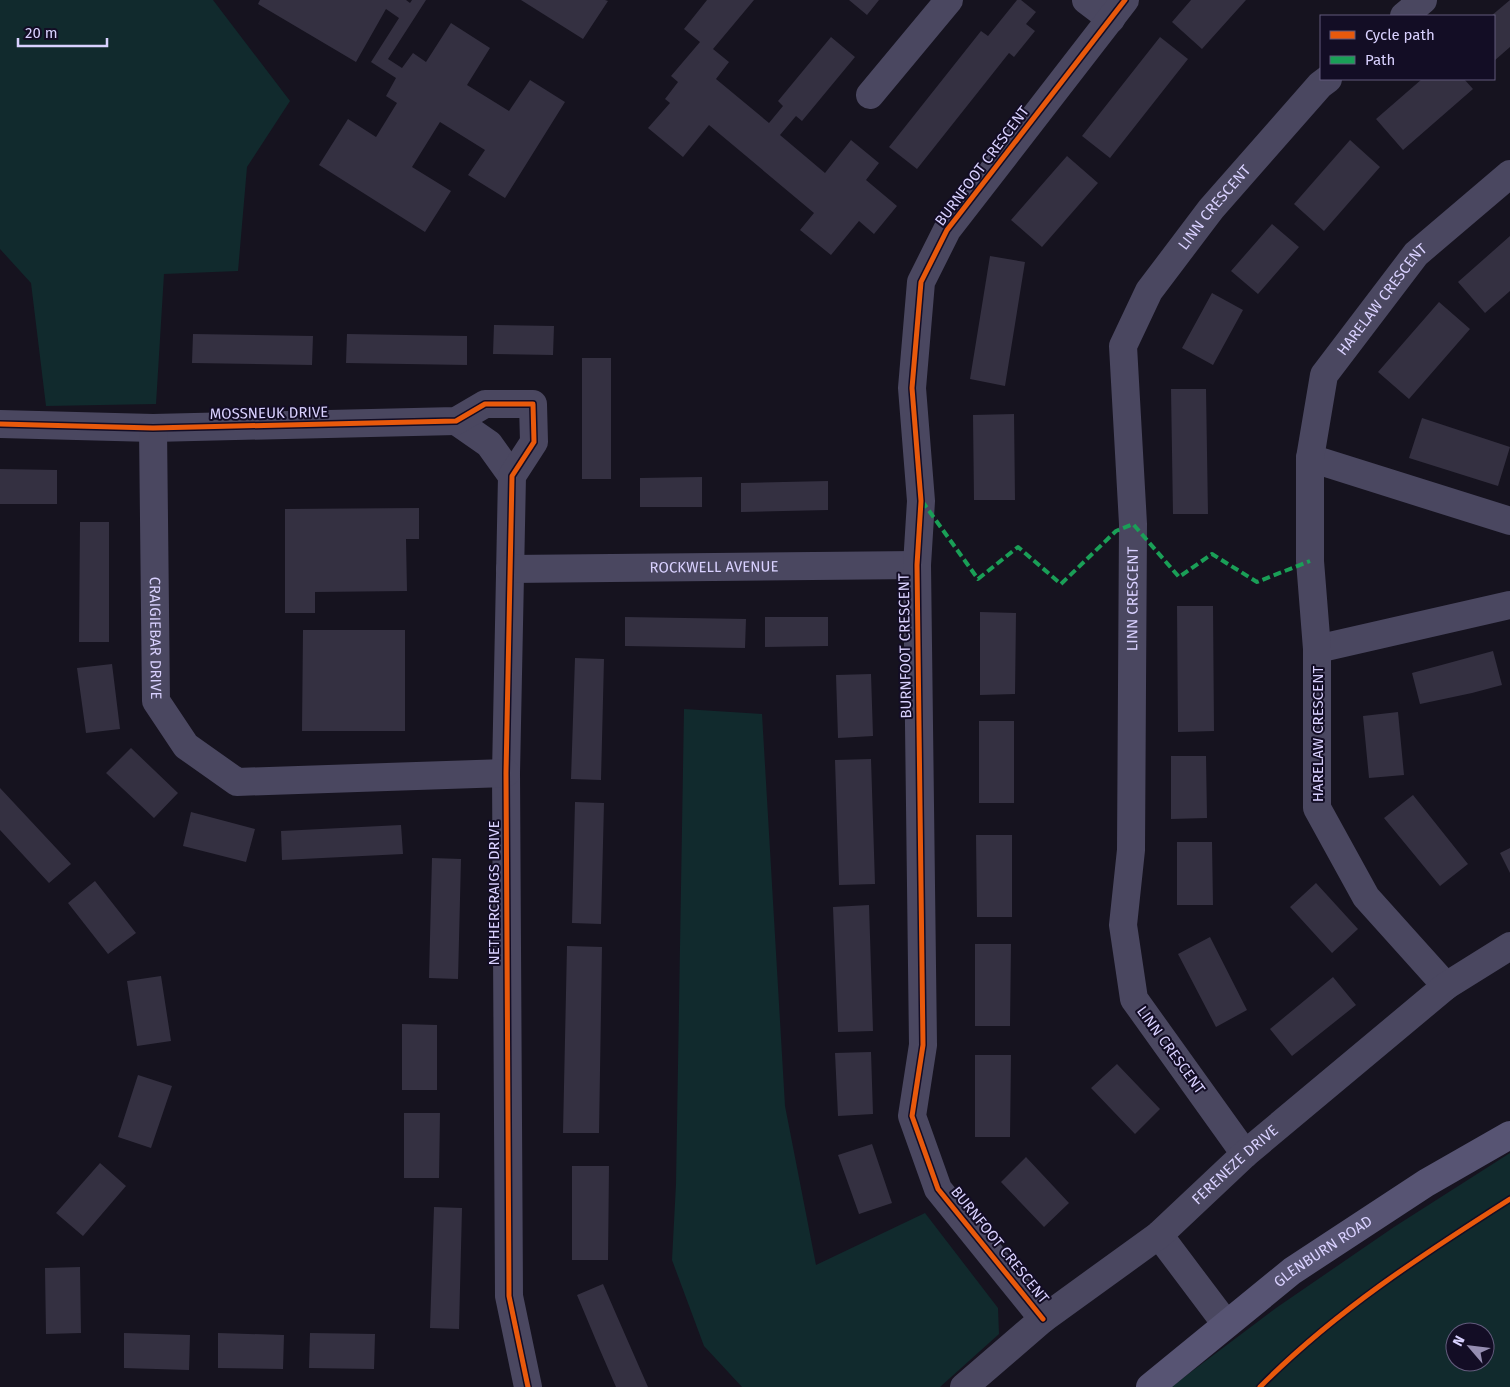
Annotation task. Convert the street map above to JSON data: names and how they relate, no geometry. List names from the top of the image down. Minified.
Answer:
{"streets":{"street":["BURNFOOT CRESCENT","LINN CRESCENT","HARELAW CRESCENT","MOSSNEUK DRIVE","ROCKWELL AVENUE","CRAIGIEBAR DRIVE","NETHERCRAIGS DRIVE","FERENEZE DRIVE","GLENBURN ROAD"]},"crossings":[["BURNFOOT CRESCENT","ROCKWELL AVENUE"],["BURNFOOT CRESCENT","FERENEZE DRIVE"],["LINN CRESCENT","FERENEZE DRIVE"],["HARELAW CRESCENT","FERENEZE DRIVE"],["MOSSNEUK DRIVE","CRAIGIEBAR DRIVE"],["MOSSNEUK DRIVE","NETHERCRAIGS DRIVE"],["ROCKWELL AVENUE","NETHERCRAIGS DRIVE"],["CRAIGIEBAR DRIVE","NETHERCRAIGS DRIVE"]],"legend":["Cycle path","Path"],"scale_bar":"20 m","north":"top left"}
